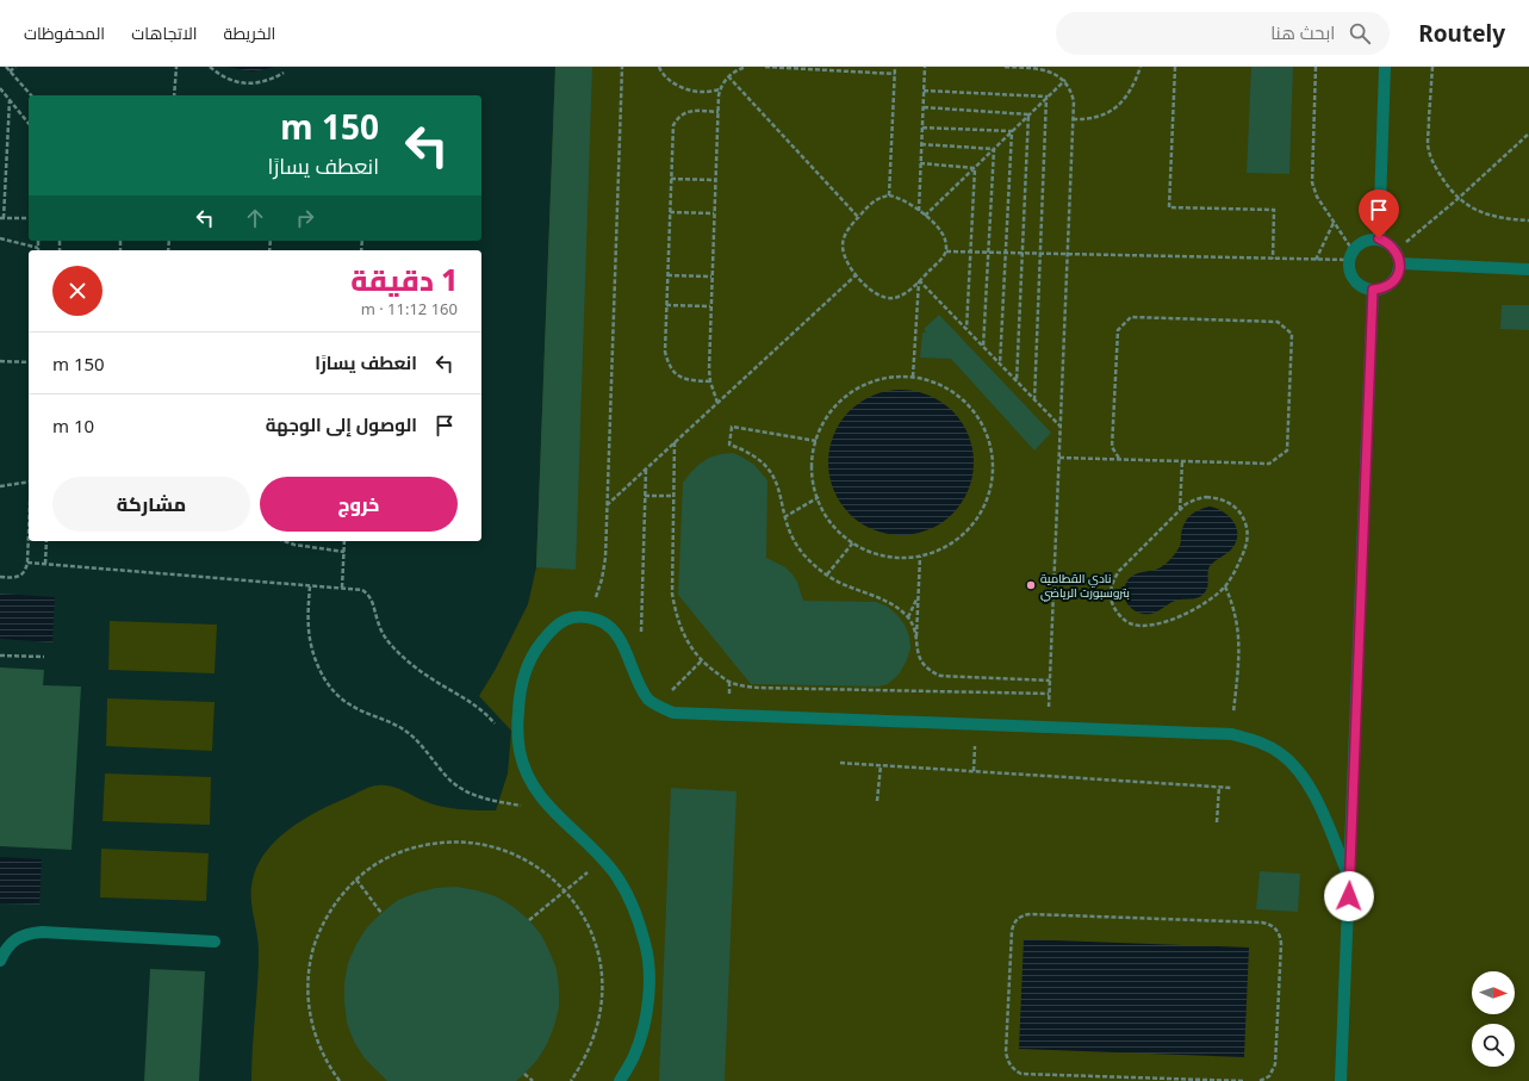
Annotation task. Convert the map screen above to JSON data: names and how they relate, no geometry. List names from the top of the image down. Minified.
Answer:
{"places":["نادي القطامية بتروسبورت الرياضي"],"north":"right","page":{"header":"Routely","search":"ابحث هنا","nav":["الخريطة","الاتجاهات","المحفوظات"],"turn":["150 m","انعطف يسارًا"],"heading":["1 دقيقة","160 m · 11:12"],"list":[{"name":"انعطف يسارًا","value":"150 m"},{"name":"الوصول إلى الوجهة","value":"10 m"}],"buttons":["خروج","مشاركة"]}}
